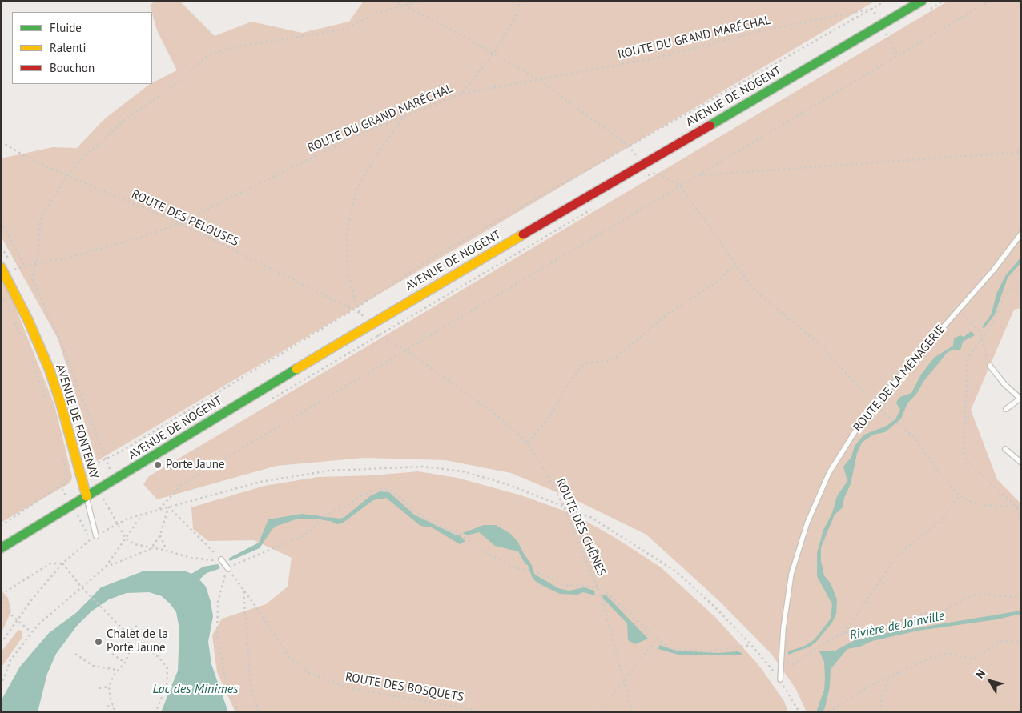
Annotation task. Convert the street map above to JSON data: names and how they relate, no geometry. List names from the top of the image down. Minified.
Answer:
{"streets":{"main road":["AVENUE DE NOGENT","AVENUE DE FONTENAY"],"lane":["ROUTE DE LA MÉNAGERIE"],"path":["ROUTE DU GRAND MARÉCHAL","ROUTE DES PELOUSES","ROUTE DES CHÊNES","ROUTE DES BOSQUETS"]},"crossings":[["ROUTE DU GRAND MARÉCHAL","AVENUE DE NOGENT"],["ROUTE DU GRAND MARÉCHAL","ROUTE DES PELOUSES"],["ROUTE DU GRAND MARÉCHAL","AVENUE DE FONTENAY"],["ROUTE DU GRAND MARÉCHAL","ROUTE DES CHÊNES"],["AVENUE DE NOGENT","ROUTE DES PELOUSES"],["AVENUE DE NOGENT","AVENUE DE FONTENAY"],["AVENUE DE NOGENT","ROUTE DES CHÊNES"],["ROUTE DES PELOUSES","ROUTE DES CHÊNES"]],"water":["Rivière de Joinville","Lac des Minimes"],"places":["Porte Jaune","Chalet de la Porte Jaune"],"legend":["Fluide","Ralenti","Bouchon"],"north":"top left"}
